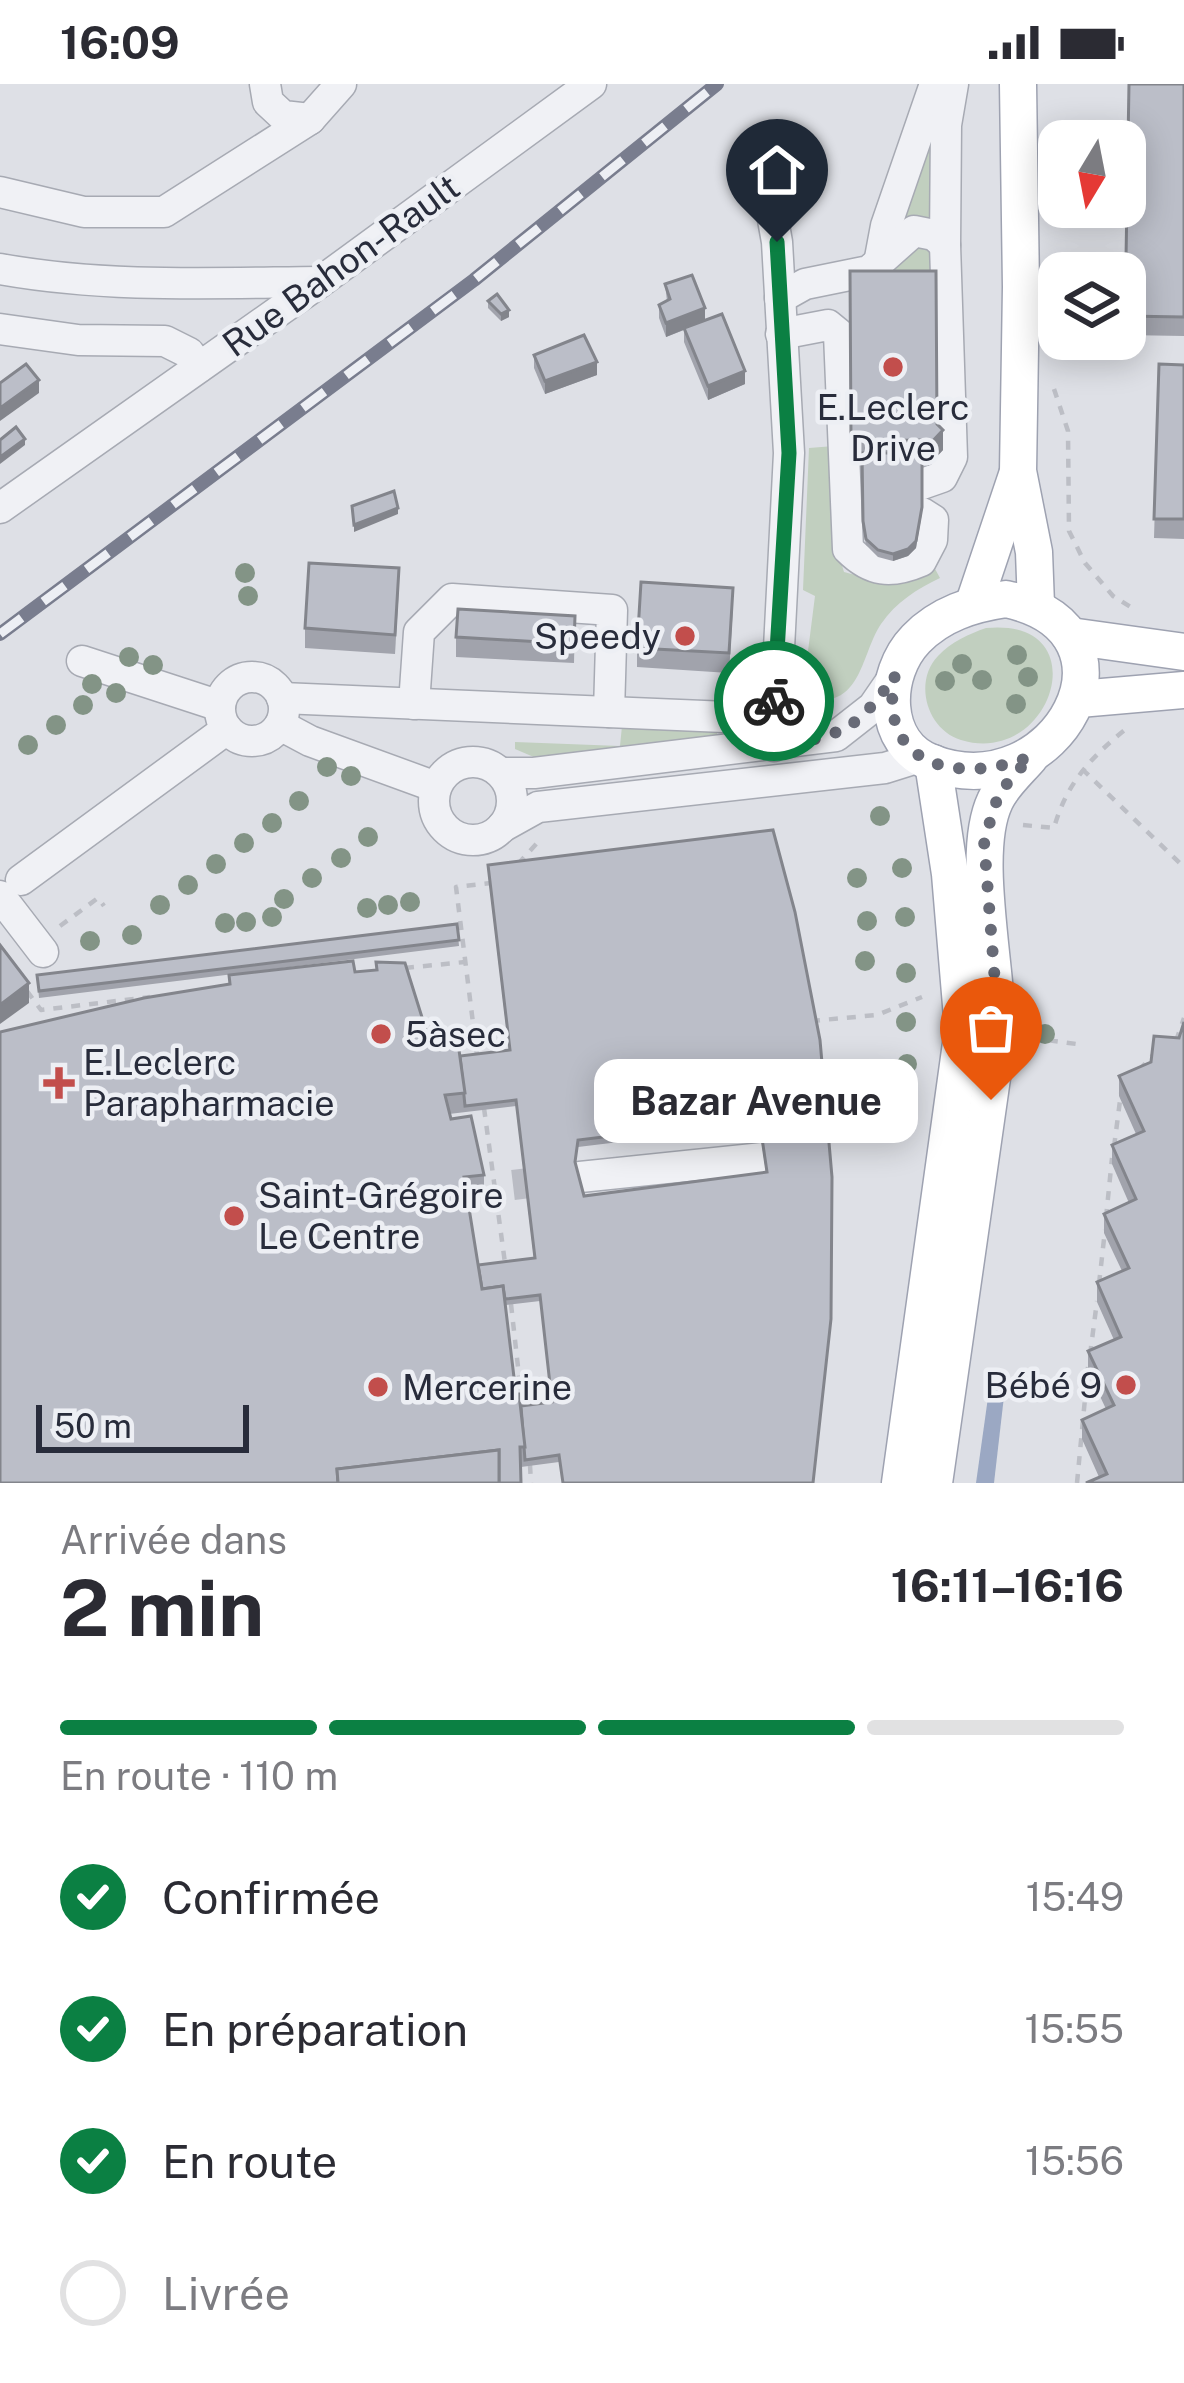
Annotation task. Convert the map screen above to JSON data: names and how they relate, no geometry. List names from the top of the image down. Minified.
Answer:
{"streets":{"street":["Rue Bahon-Rault"]},"places":{"other":["E.Leclerc Drive","Speedy","5àsec","Bazar Avenue","Saint-Grégoire Le Centre","Bébé 9","Mercerine"],"health":["E.Leclerc Parapharmacie"]},"scale_bar":"50 m","north":"bottom","page":{"status":"16:09","bubble":"Bazar Avenue","scale":"50 m","heading":["2 min","Arrivée dans","16:11–16:16"],"bar":"En route · 110 m","list":[["Confirmée","15:49"],["En préparation","15:55"],["En route","15:56"],"Livrée"]}}
